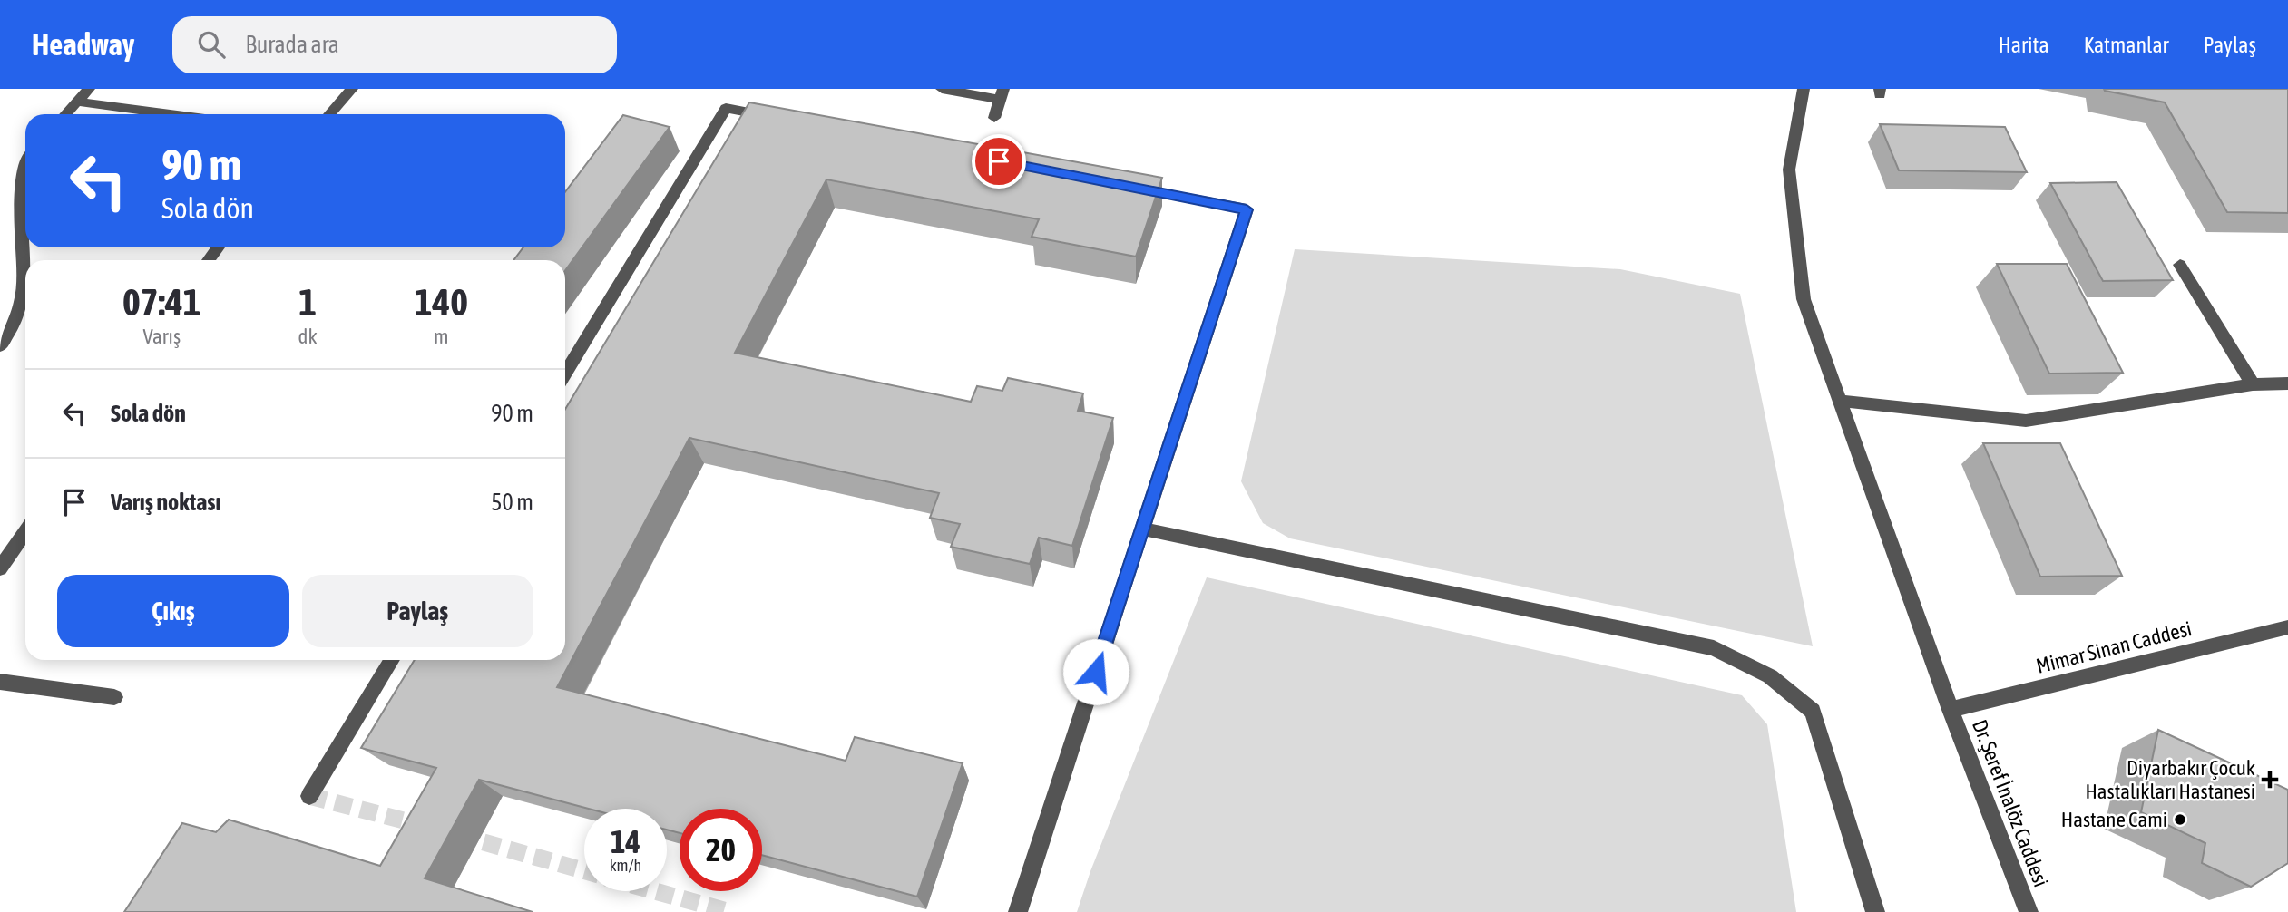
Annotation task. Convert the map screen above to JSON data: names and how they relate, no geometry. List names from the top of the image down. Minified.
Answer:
{"streets":{"street":["Mimar Sinan Caddesi","Dr. Şeref İnalöz Caddesi"]},"crossings":[["Mimar Sinan Caddesi","Dr. Şeref İnalöz Caddesi"]],"places":{"health":["Diyarbakır Çocuk Hastalıkları Hastanesi"],"other":["Hastane Cami"]},"page":{"header":"Headway","search":"Burada ara","nav":["Harita","Katmanlar","Paylaş"],"turn":["90 m","Sola dön"],"eta":["07:41","Varış","1","dk","140","m"],"list":[{"name":"Sola dön","value":"90 m"},{"name":"Varış noktası","value":"50 m"}],"buttons":["Çıkış","Paylaş"],"speed":"14 km/h","limit":"20"}}
